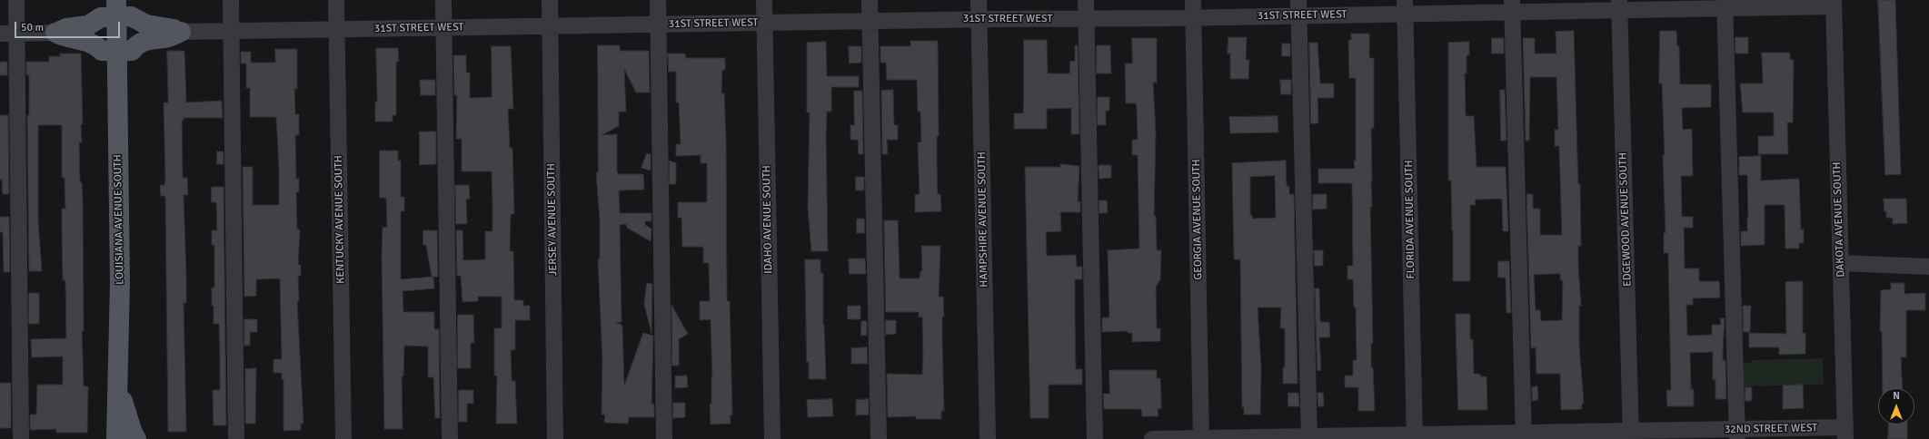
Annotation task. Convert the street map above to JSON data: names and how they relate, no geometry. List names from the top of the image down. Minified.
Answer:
{"streets":{"main road":["LOUISIANA AVENUE SOUTH"],"street":["31ST STREET WEST","KENTUCKY AVENUE SOUTH","JERSEY AVENUE SOUTH","IDAHO AVENUE SOUTH","HAMPSHIRE AVENUE SOUTH","GEORGIA AVENUE SOUTH","FLORIDA AVENUE SOUTH","EDGEWOOD AVENUE SOUTH","DAKOTA AVENUE SOUTH","32ND STREET WEST"]},"crossings":[["31ST STREET WEST","KENTUCKY AVENUE SOUTH"],["31ST STREET WEST","JERSEY AVENUE SOUTH"],["31ST STREET WEST","IDAHO AVENUE SOUTH"],["31ST STREET WEST","HAMPSHIRE AVENUE SOUTH"],["31ST STREET WEST","GEORGIA AVENUE SOUTH"],["31ST STREET WEST","FLORIDA AVENUE SOUTH"],["31ST STREET WEST","EDGEWOOD AVENUE SOUTH"],["31ST STREET WEST","DAKOTA AVENUE SOUTH"],["GEORGIA AVENUE SOUTH","32ND STREET WEST"],["FLORIDA AVENUE SOUTH","32ND STREET WEST"],["EDGEWOOD AVENUE SOUTH","32ND STREET WEST"],["DAKOTA AVENUE SOUTH","32ND STREET WEST"]],"scale_bar":"50 m","north":"top"}
